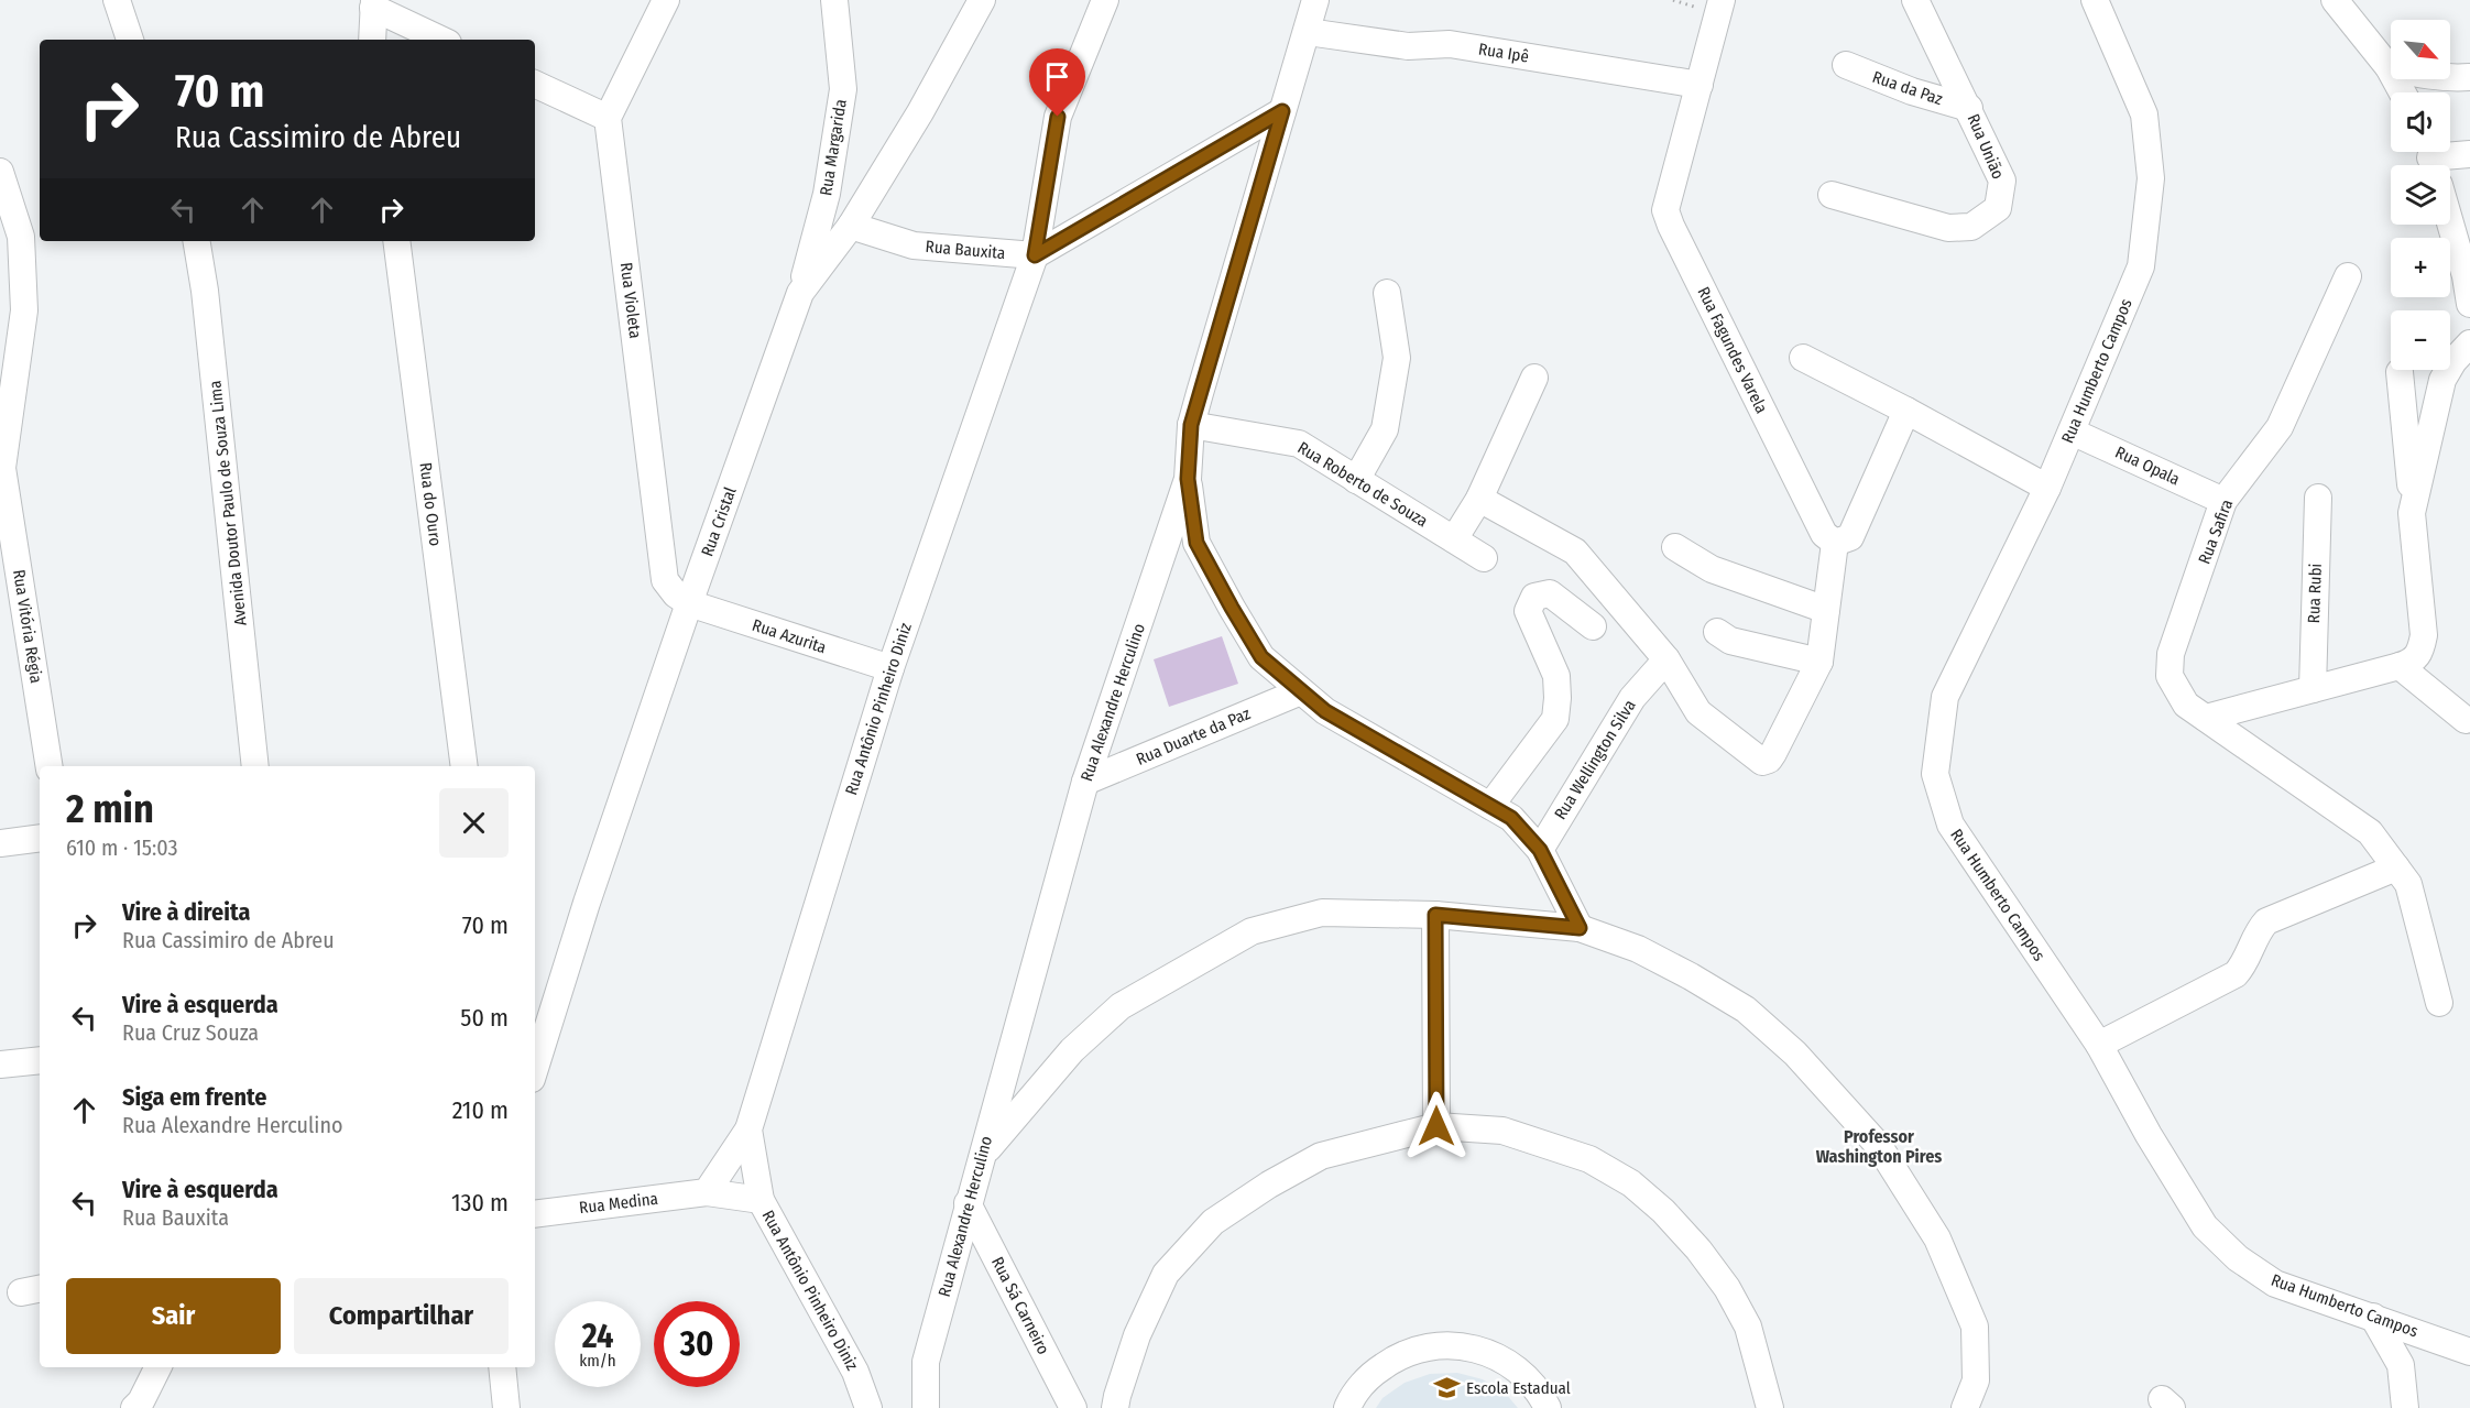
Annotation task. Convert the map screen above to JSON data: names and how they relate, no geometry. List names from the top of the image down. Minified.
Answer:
{"streets":{"street":["Rua Ipê","Rua da Paz","Rua União","Rua Margarida","Rua Bauxita","Rua Violeta","Rua Fagundes Varela","Rua Humberto Campos","Rua Opala","Rua Roberto de Souza","Avenida Doutor Paulo de Souza Lima","Rua do Ouro","Rua Cristal","Rua Safira","Rua Rubi","Rua Vitória Régia","Rua Azurita","Rua Alexandre Herculino","Rua Antônio Pinheiro Diniz","Rua Duarte da Paz","Rua Wellington Silva","Rua Medina","Rua Sá Carneiro"]},"crossings":[["Rua Ipê","Rua Fagundes Varela"],["Rua Ipê","Rua Alexandre Herculino"],["Rua da Paz","Rua União"],["Rua Margarida","Rua Cristal"],["Rua Bauxita","Rua Cristal"],["Rua Bauxita","Rua Antônio Pinheiro Diniz"],["Rua Violeta","Rua Cristal"],["Rua Violeta","Rua Azurita"],["Rua Humberto Campos","Rua Opala"],["Rua Opala","Rua Safira"],["Rua Roberto de Souza","Rua Alexandre Herculino"],["Rua Cristal","Rua Azurita"],["Rua Azurita","Rua Antônio Pinheiro Diniz"],["Rua Alexandre Herculino","Rua Duarte da Paz"],["Rua Alexandre Herculino","Rua Sá Carneiro"],["Rua Antônio Pinheiro Diniz","Rua Medina"]],"districts":["Professor Washington Pires"],"places":{"school or university":["Escola Estadual"]},"north":"bottom right","page":{"map_buttons":["+","−"],"turn":["70 m","Rua Cassimiro de Abreu"],"heading":["2 min","610 m · 15:03"],"list":[{"name":"Vire à direita","note":"Rua Cassimiro de Abreu","value":"70 m"},{"name":"Vire à esquerda","note":"Rua Cruz Souza","value":"50 m"},{"name":"Siga em frente","note":"Rua Alexandre Herculino","value":"210 m"},{"name":"Vire à esquerda","note":"Rua Bauxita","value":"130 m"}],"buttons":["Sair","Compartilhar"],"speed":"24 km/h","limit":"30"}}
